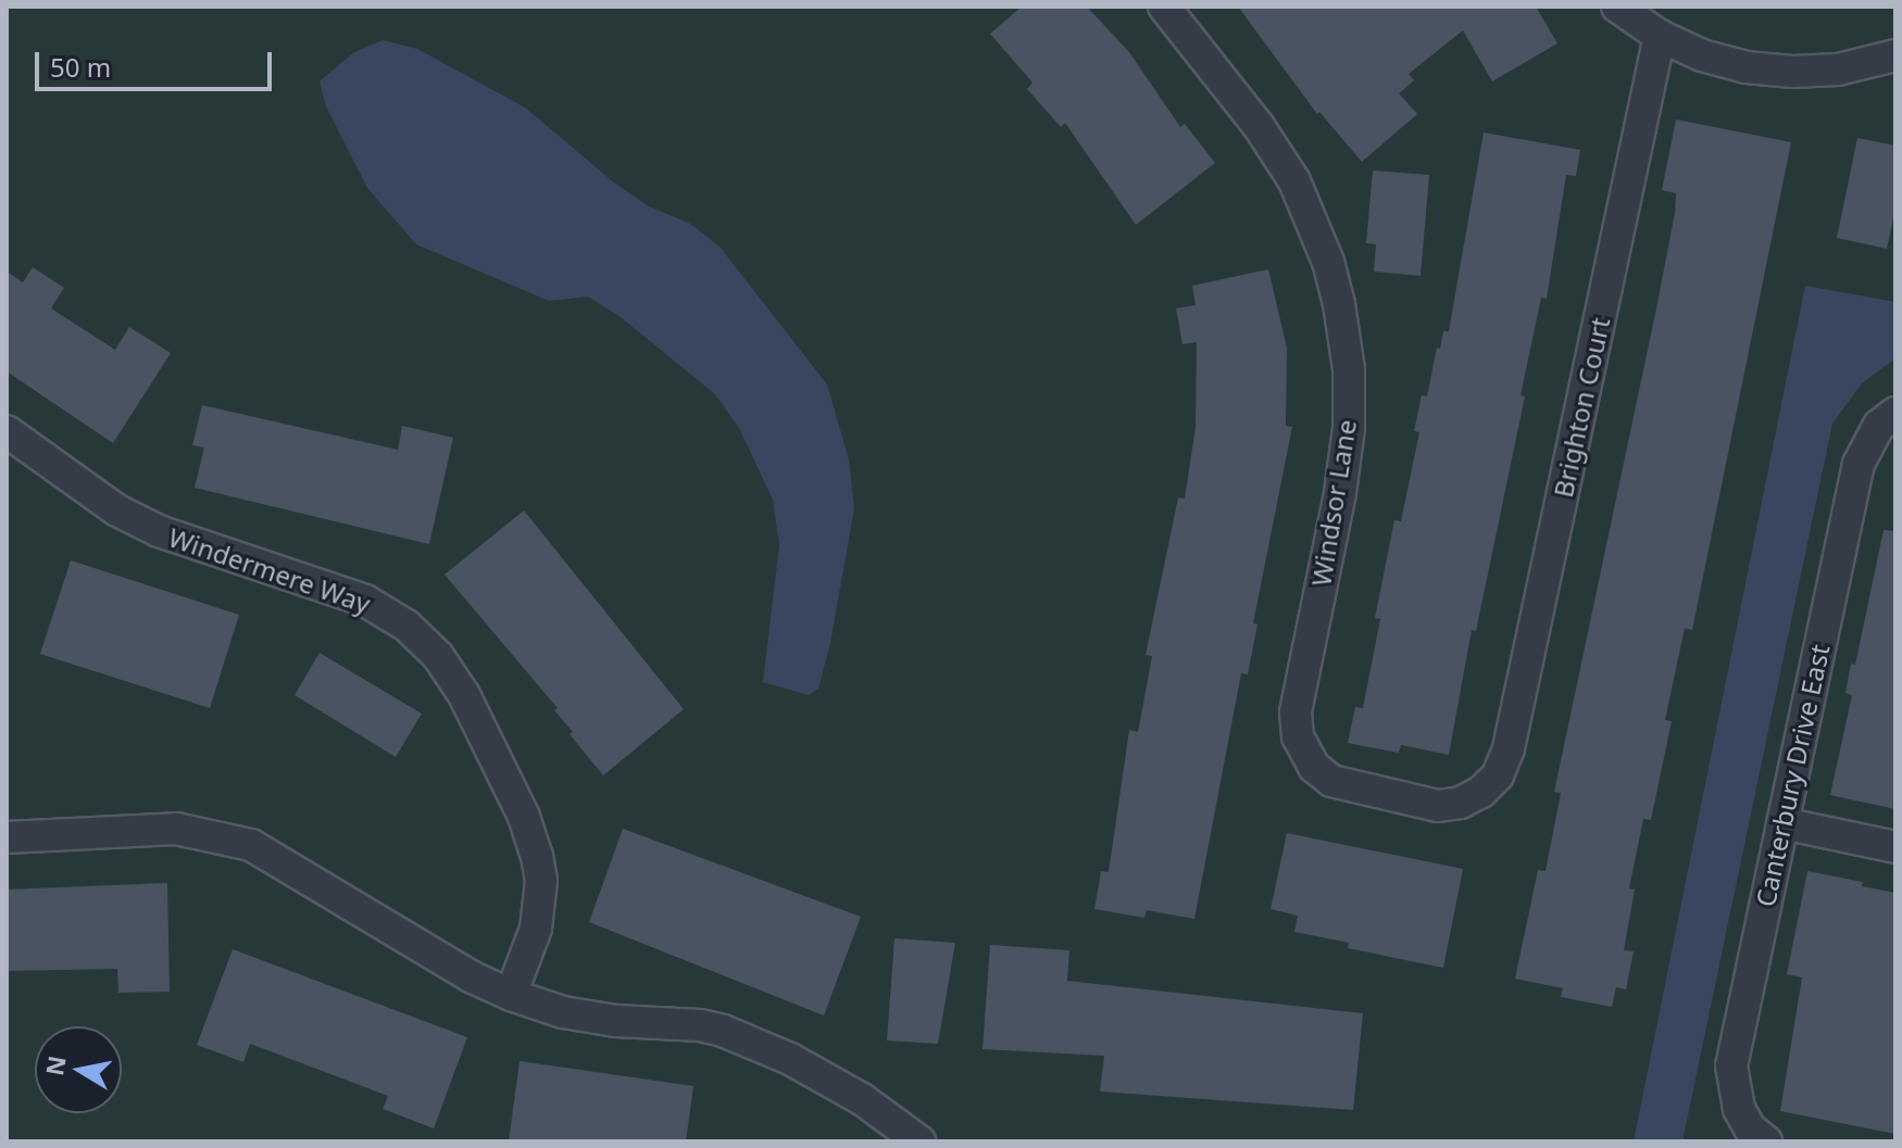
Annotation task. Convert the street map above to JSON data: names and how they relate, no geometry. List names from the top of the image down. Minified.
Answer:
{"streets":{"street":["Brighton Court","Windsor Lane","Windermere Way","Canterbury Drive East"]},"crossings":[["Brighton Court","Windsor Lane"]],"scale_bar":"50 m","north":"left"}
